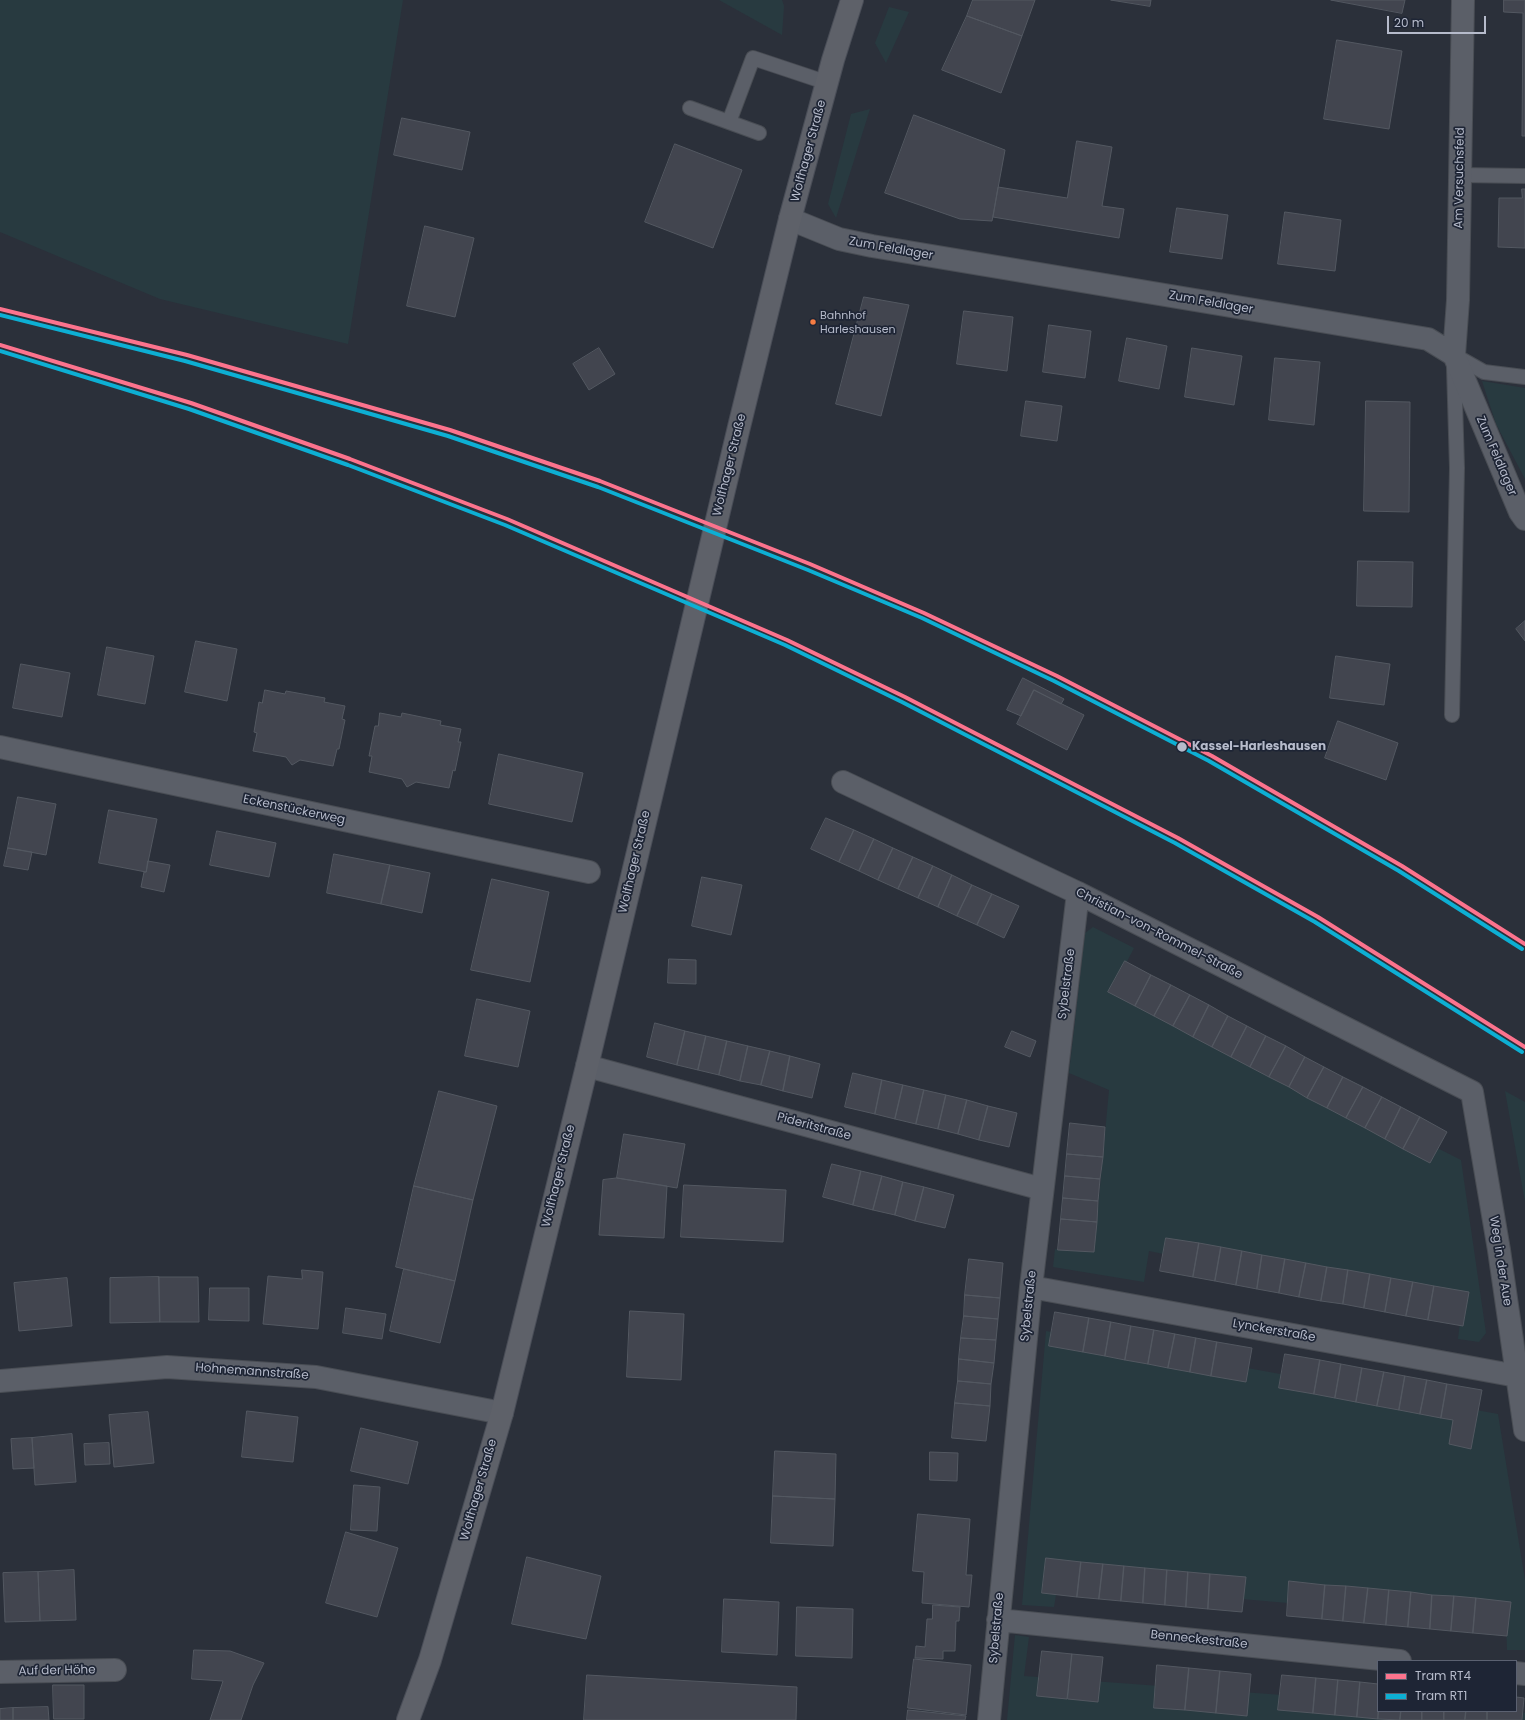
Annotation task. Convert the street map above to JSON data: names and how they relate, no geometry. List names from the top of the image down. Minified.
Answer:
{"streets":{"main road":["Wolfhager Straße"],"street":["Am Versuchsfeld","Zum Feldlager","Eckenstückerweg","Christian-von-Rommel-Straße","Sybelstraße","Pideritstraße","Weg in der Aue","Lynckerstraße","Hohnemannstraße","Benneckestraße","Auf der Höhe"]},"crossings":[["Wolfhager Straße","Zum Feldlager"],["Wolfhager Straße","Pideritstraße"],["Wolfhager Straße","Hohnemannstraße"],["Am Versuchsfeld","Zum Feldlager"],["Christian-von-Rommel-Straße","Sybelstraße"],["Christian-von-Rommel-Straße","Weg in der Aue"],["Sybelstraße","Pideritstraße"],["Sybelstraße","Lynckerstraße"],["Sybelstraße","Benneckestraße"],["Weg in der Aue","Lynckerstraße"]],"places":["Bahnhof Harleshausen","Kassel-Harleshausen"],"lines":["tram line RT4","tram line RT1"],"legend":["Tram RT4","Tram RT1"],"scale_bar":"20 m"}
